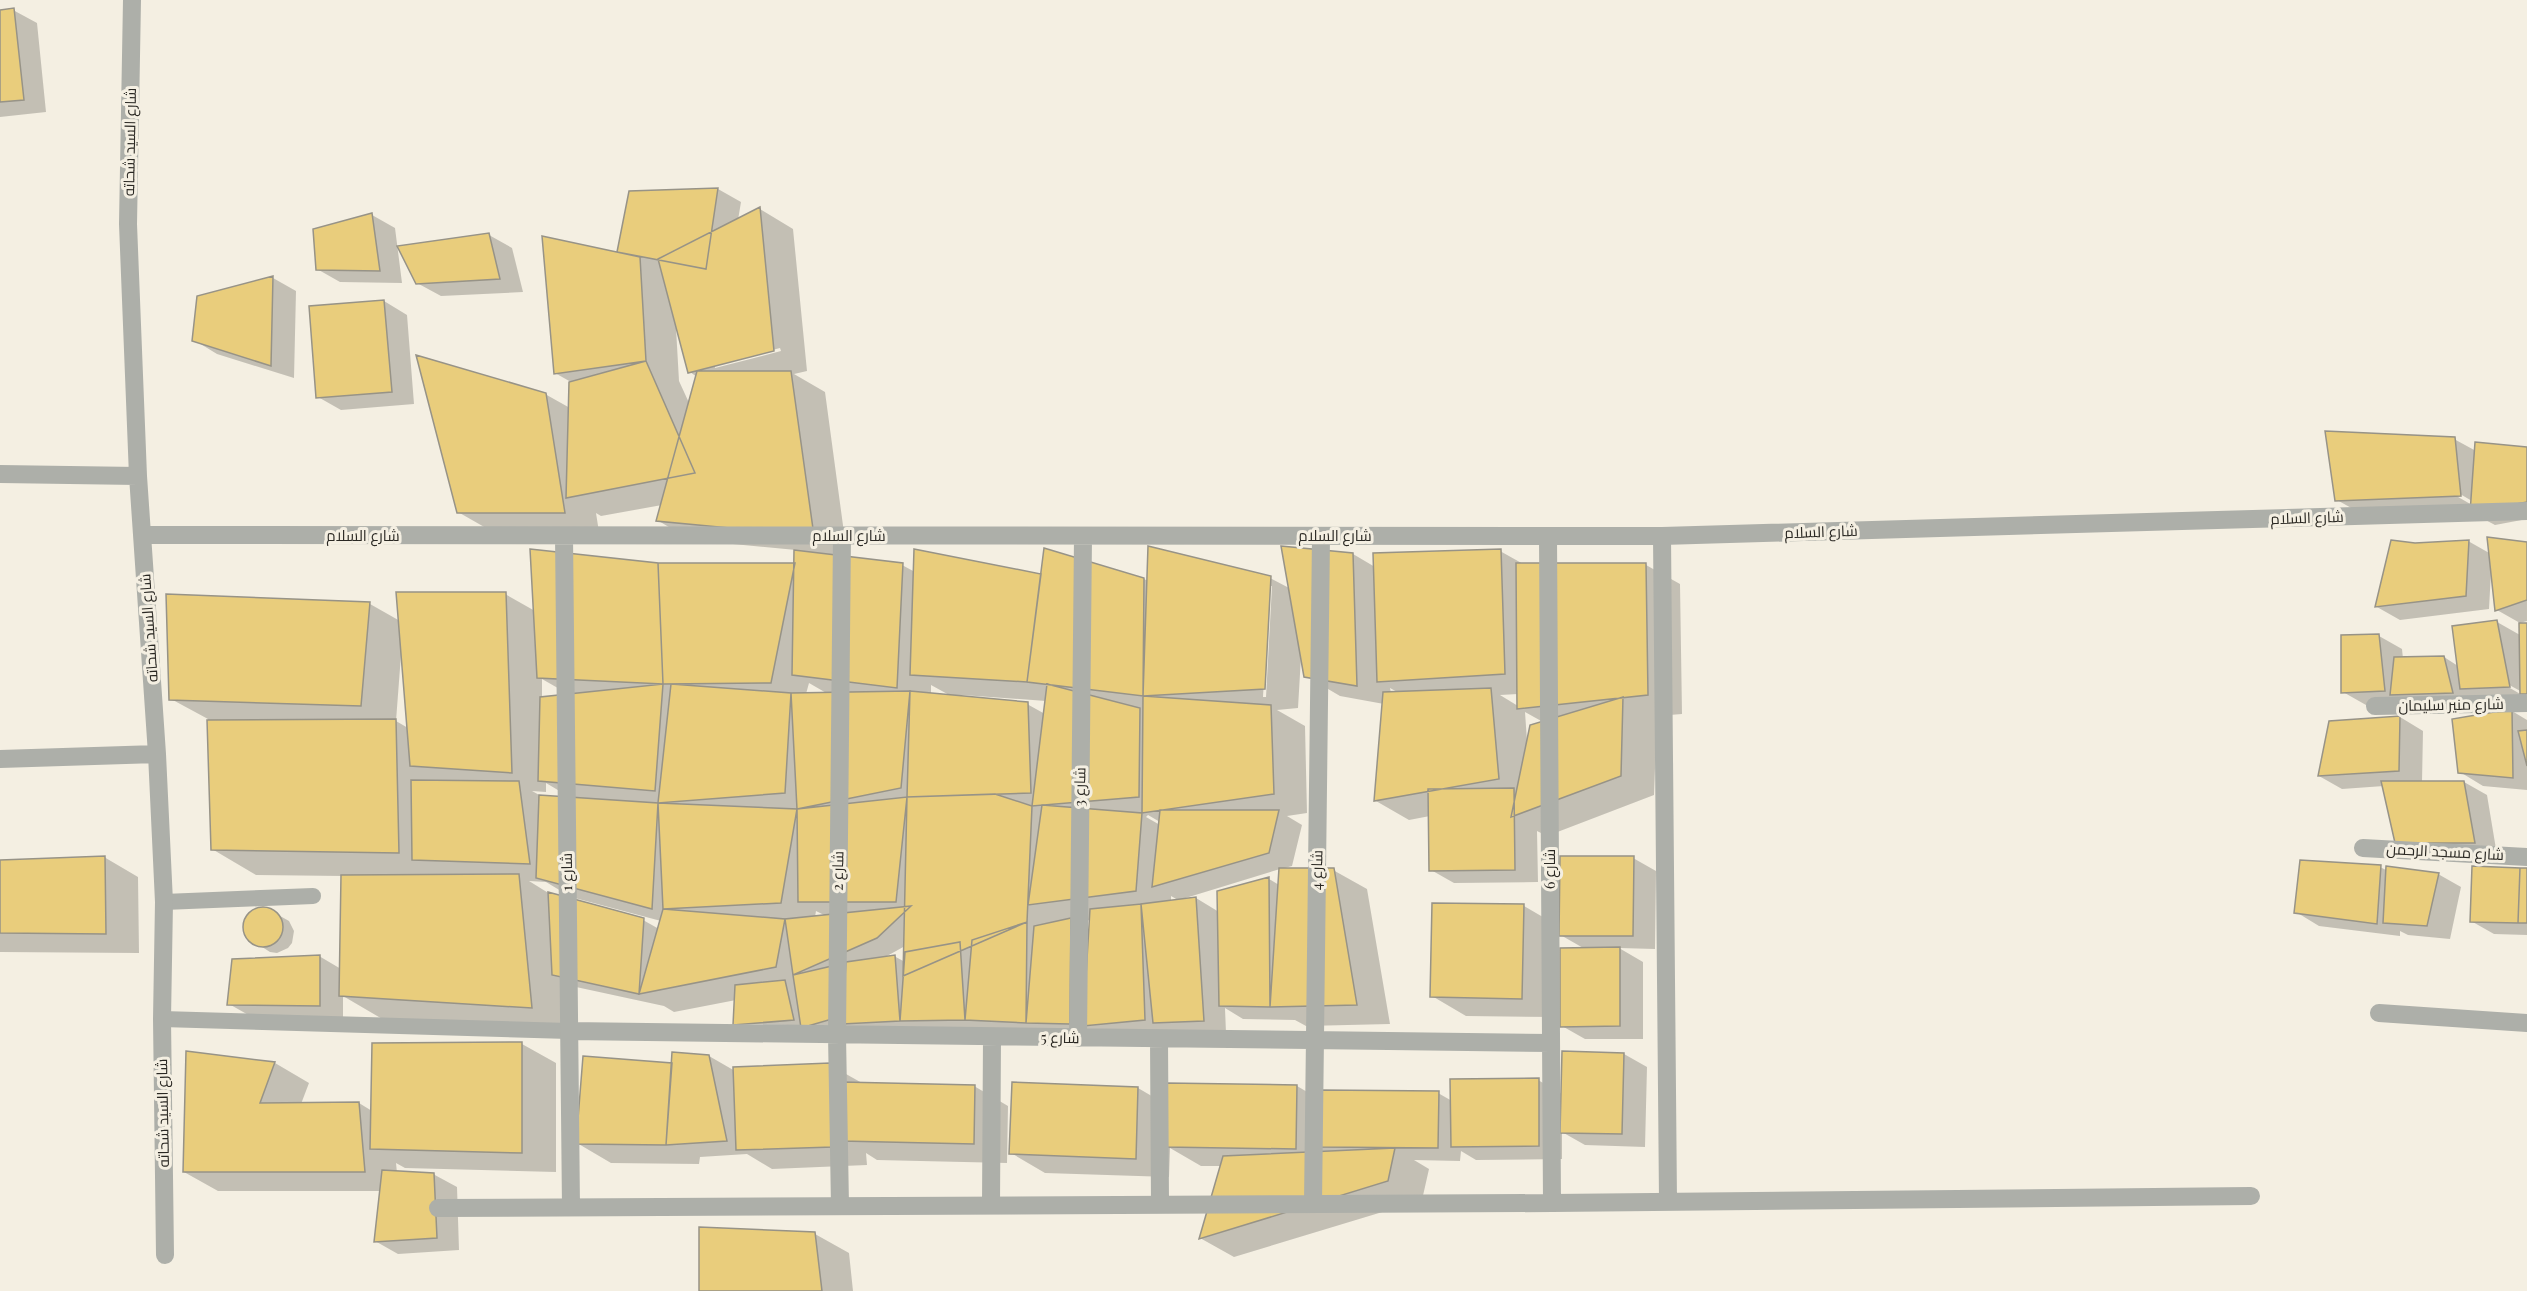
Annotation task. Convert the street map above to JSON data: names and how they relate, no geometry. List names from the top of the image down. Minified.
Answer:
{"streets":{"street":["شارع السيد شحاته","شارع السلام","شارع منير سليمان","شارع 3","شارع مسجد الرحمن","شارع 6","شارع 4","شارع 2","شارع 1","شارع 5"]},"crossings":[["شارع السيد شحاته","شارع السلام"],["شارع السلام","شارع 3"],["شارع السلام","شارع 6"],["شارع السلام","شارع 4"],["شارع السلام","شارع 2"],["شارع السلام","شارع 1"],["شارع 3","شارع 5"],["شارع 6","شارع 5"],["شارع 4","شارع 5"],["شارع 2","شارع 5"],["شارع 1","شارع 5"]]}
